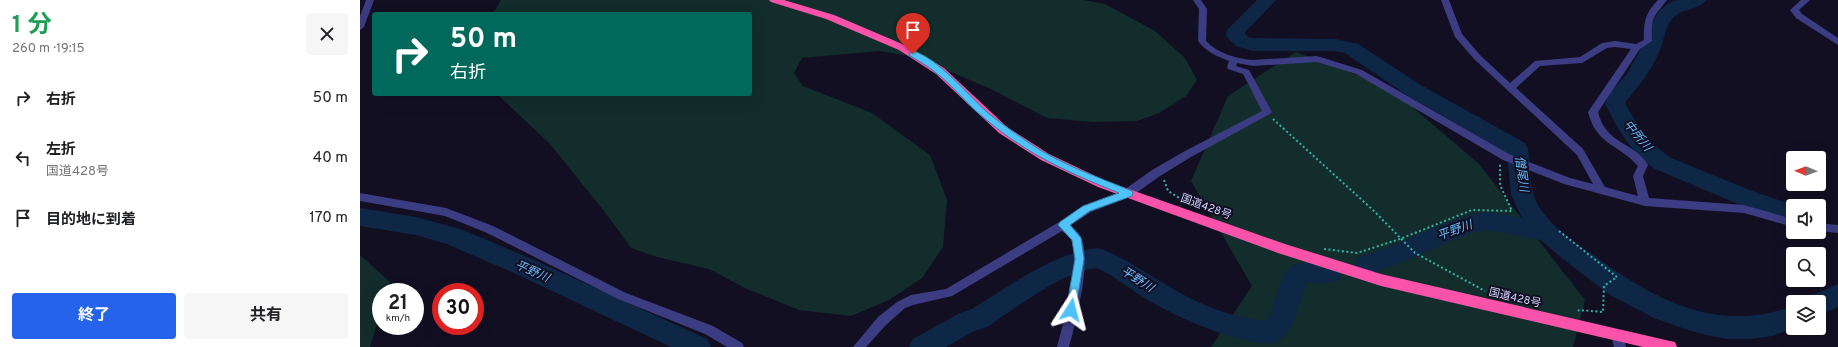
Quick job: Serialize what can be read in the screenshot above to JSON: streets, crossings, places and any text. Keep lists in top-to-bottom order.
{
  "streets": {
    "highway": ["国道428号"]
  },
  "water": ["中所川", "僧尾川", "平野川"],
  "north": "left",
  "page": {
    "heading": ["1 分", "260 m · 19:15"],
    "turn": ["50 m", "右折"],
    "list": [
      {
        "name": "右折",
        "value": "50 m"
      },
      {
        "name": "左折",
        "note": "国道428号",
        "value": "40 m"
      },
      {
        "name": "目的地に到着",
        "value": "170 m"
      }
    ],
    "speed": "21 km/h",
    "limit": "30",
    "buttons": ["終了", "共有"]
  }
}
